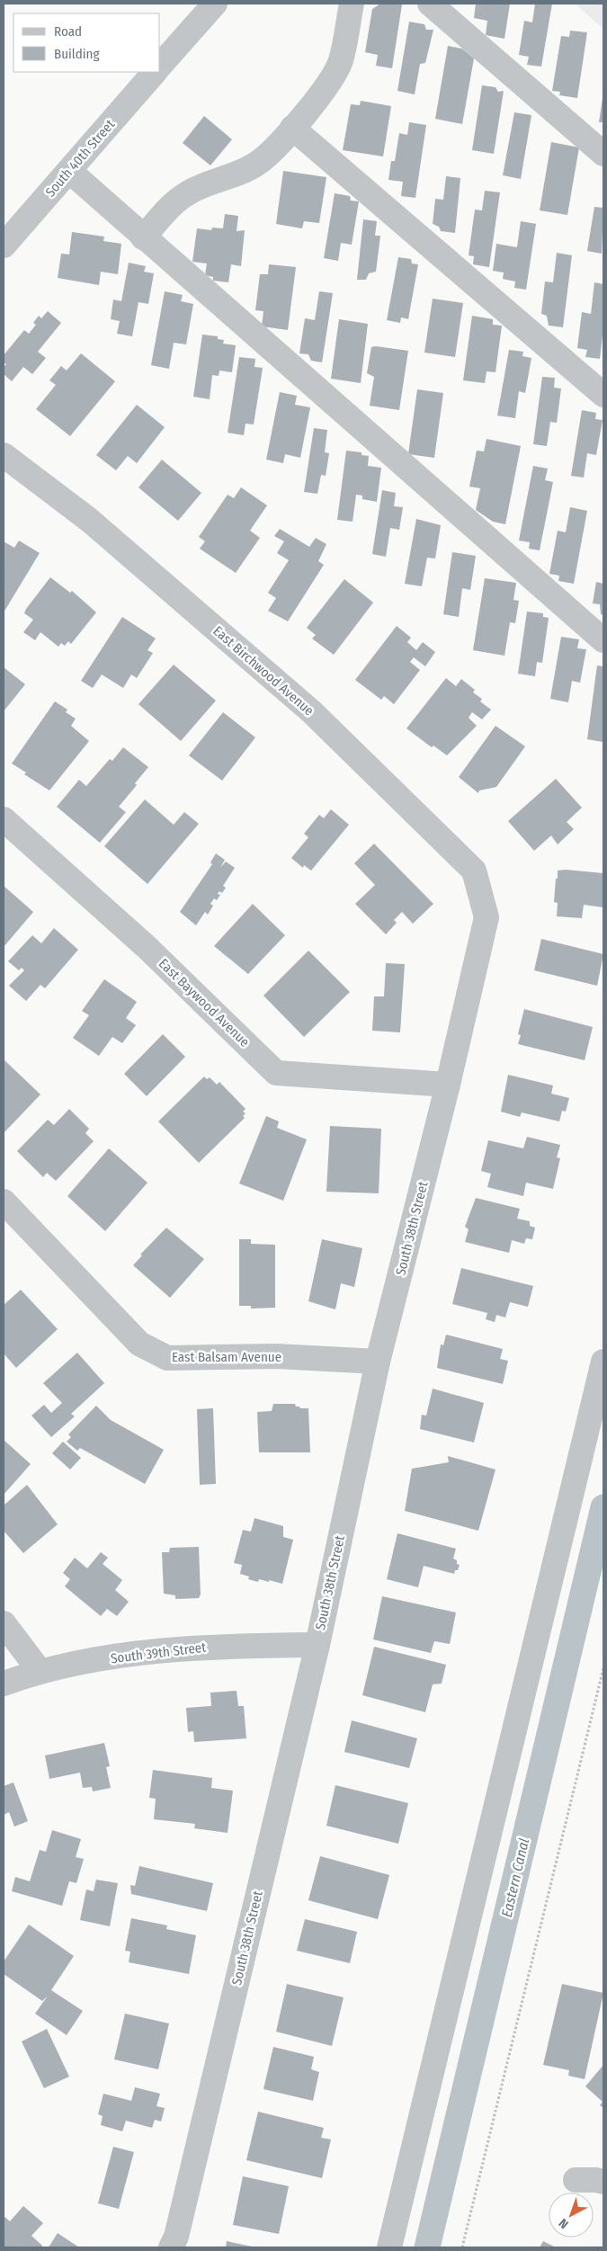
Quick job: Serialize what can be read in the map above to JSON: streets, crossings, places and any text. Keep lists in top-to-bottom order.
{
  "streets": {
    "street": [
      "South 40th Street",
      "East Birchwood Avenue",
      "East Baywood Avenue",
      "South 38th Street",
      "East Balsam Avenue",
      "South 39th Street"
    ]
  },
  "crossings": [
    ["East Birchwood Avenue", "South 38th Street"],
    ["East Baywood Avenue", "South 38th Street"],
    ["South 38th Street", "East Balsam Avenue"],
    ["South 38th Street", "South 39th Street"]
  ],
  "water": ["Eastern Canal"],
  "legend": ["Road", "Building"],
  "north": "bottom left"
}
